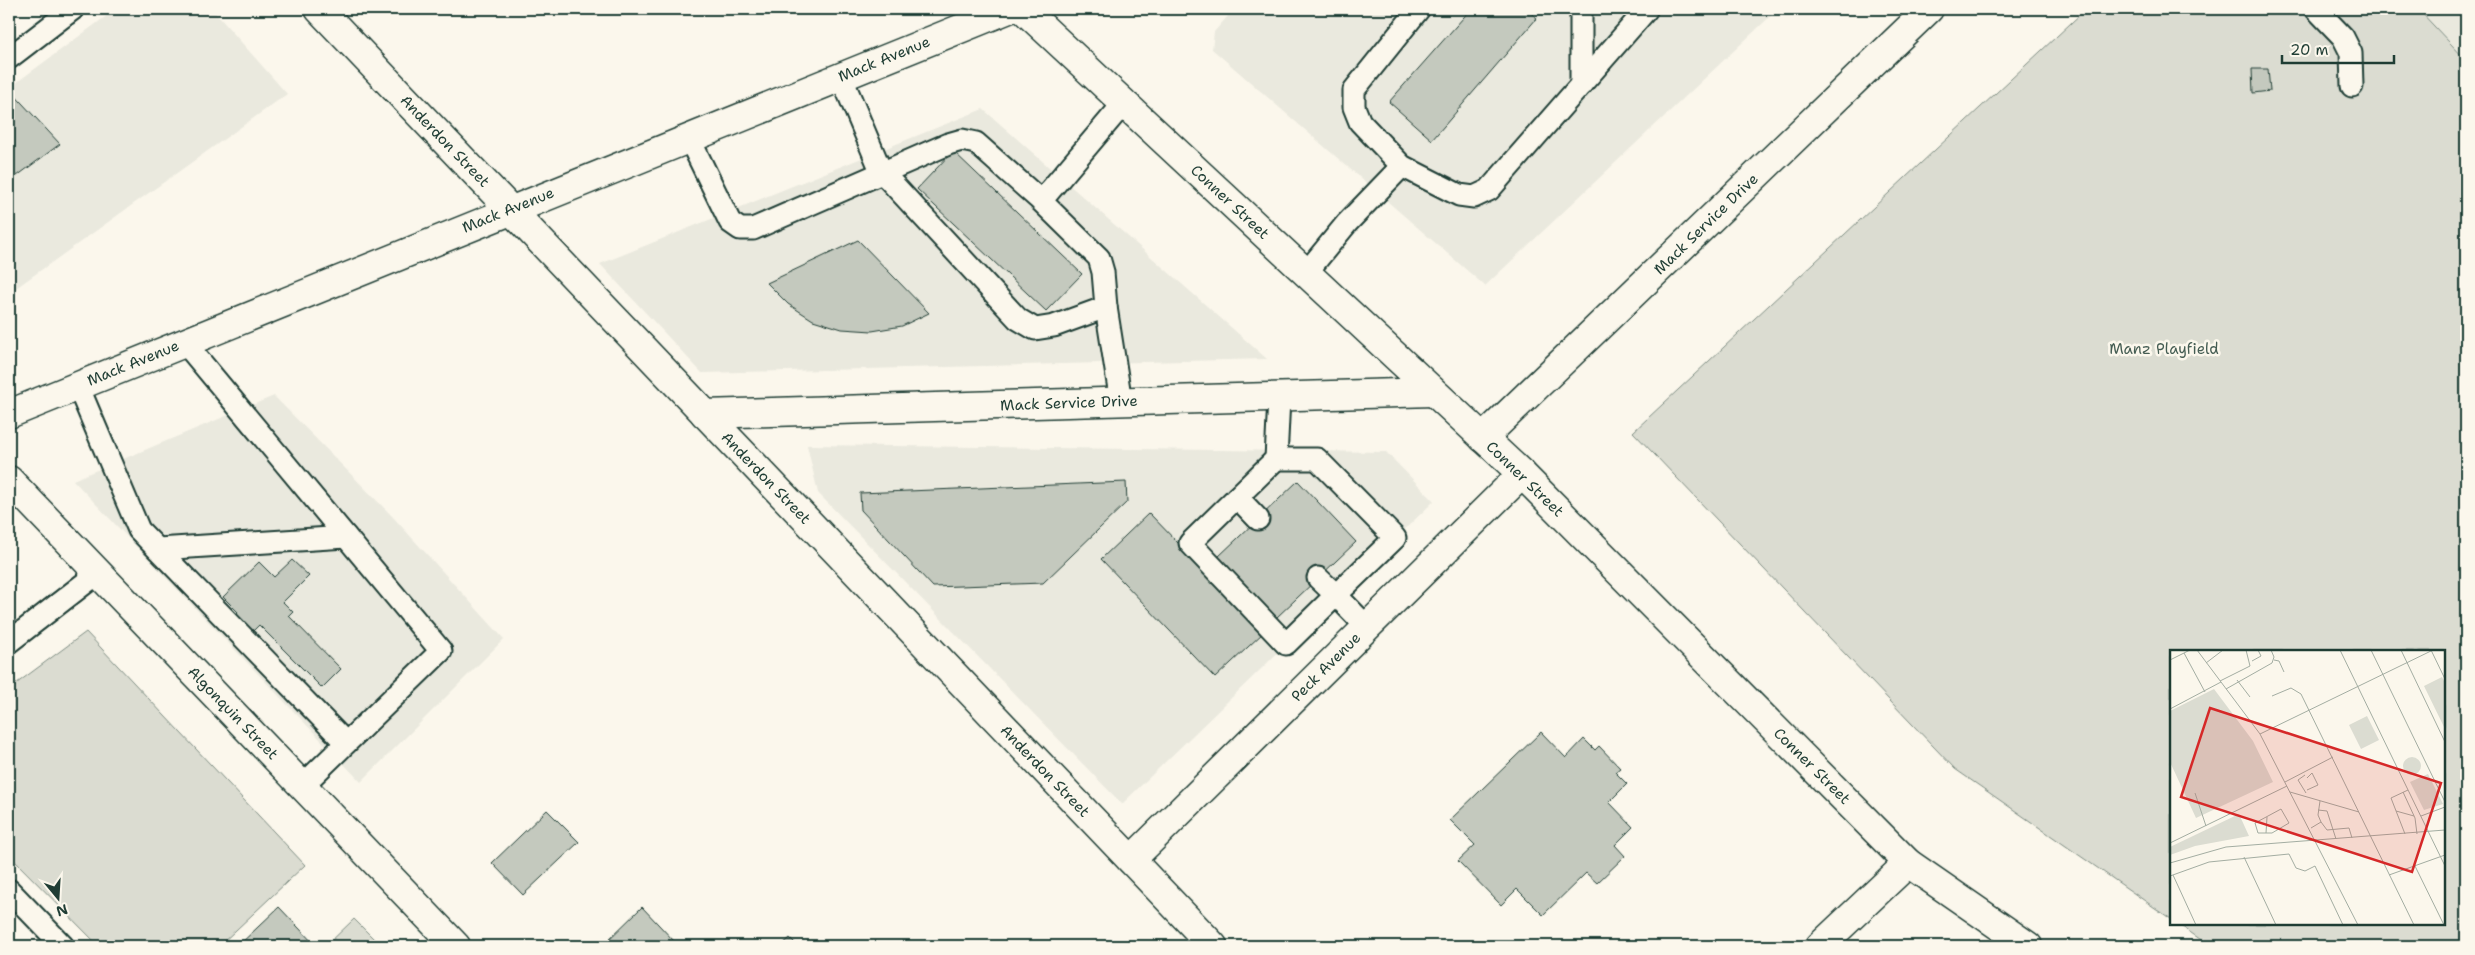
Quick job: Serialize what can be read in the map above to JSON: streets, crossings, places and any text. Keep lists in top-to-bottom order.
{
  "streets": {
    "street": [
      "Mack Avenue",
      "Anderdon Street",
      "Conner Street",
      "Mack Service Drive",
      "Peck Avenue",
      "Algonquin Street"
    ]
  },
  "crossings": [
    ["Mack Avenue", "Anderdon Street"],
    ["Anderdon Street", "Mack Service Drive"],
    ["Anderdon Street", "Peck Avenue"],
    ["Conner Street", "Mack Service Drive"],
    ["Conner Street", "Peck Avenue"]
  ],
  "parks": ["Manz Playfield"],
  "scale_bar": "20 m",
  "north": "bottom"
}
